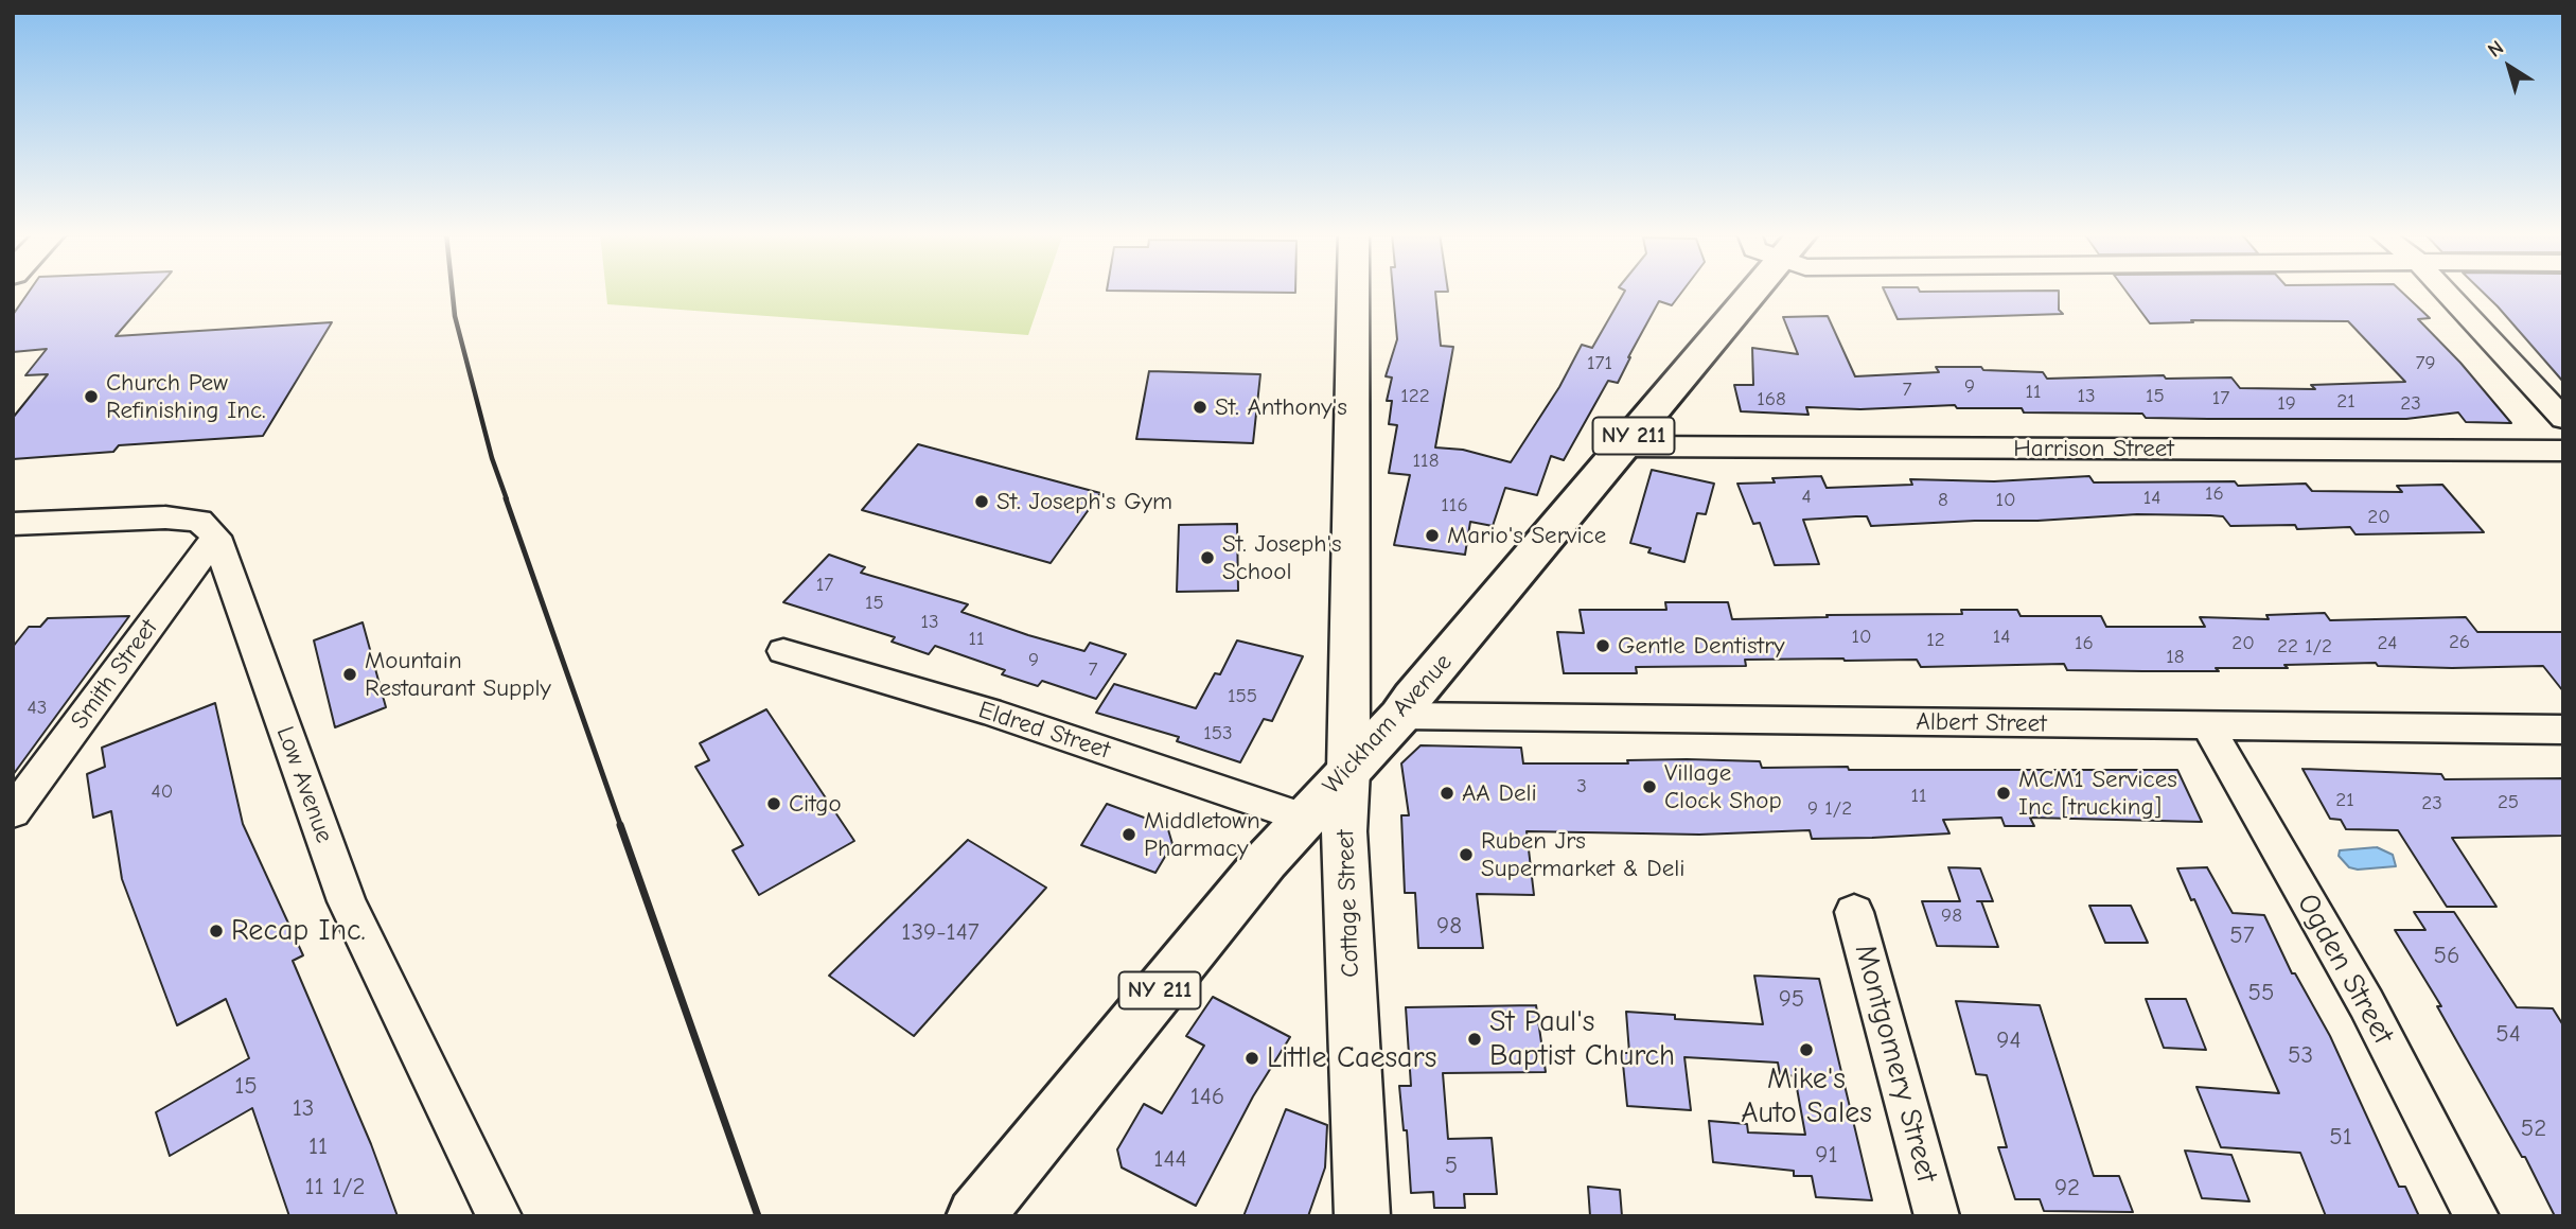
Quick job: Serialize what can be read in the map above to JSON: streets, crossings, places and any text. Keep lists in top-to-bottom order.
{
  "streets": {
    "main road": ["NY 211", "Wickham Avenue"],
    "street": [
      "Harrison Street",
      "Smith Street",
      "Albert Street",
      "Eldred Street",
      "Low Avenue",
      "Cottage Street",
      "Ogden Street",
      "Montgomery Street"
    ]
  },
  "crossings": [
    ["Harrison Street", "Wickham Avenue"],
    ["Smith Street", "Low Avenue"],
    ["Albert Street", "Wickham Avenue"],
    ["Albert Street", "Ogden Street"],
    ["Wickham Avenue", "Eldred Street"],
    ["Wickham Avenue", "Cottage Street"]
  ],
  "places": [
    "Church Pew Refinishing Inc.",
    "St. Anthony's",
    "St. Joseph's Gym",
    "Mario's Service",
    "St. Joseph's School",
    "Gentle Dentistry",
    "Mountain Restaurant Supply",
    "Village Clock Shop",
    "AA Deli",
    "MCM1 Services Inc [trucking]",
    "Citgo",
    "Middletown Pharmacy",
    "Ruben Jrs Supermarket & Deli",
    "Recap Inc.",
    "St Paul's Baptist Church",
    "Mike's Auto Sales",
    "Little Caesars"
  ],
  "house_numbers": [
    "171",
    "79",
    "9",
    "7",
    "11",
    "122",
    "13",
    "15",
    "17",
    "168",
    "21",
    "19",
    "23",
    "118",
    "16",
    "4",
    "14",
    "8",
    "10",
    "116",
    "20",
    "17",
    "15",
    "13",
    "10",
    "14",
    "11",
    "12",
    "26",
    "16",
    "20",
    "24",
    "22 1/2",
    "18",
    "9",
    "7",
    "155",
    "43",
    "153",
    "3",
    "40",
    "11",
    "21",
    "25",
    "23",
    "9 1/2",
    "98",
    "98",
    "139-147",
    "57",
    "56",
    "55",
    "95",
    "54",
    "94",
    "53",
    "15",
    "146",
    "13",
    "52",
    "51",
    "11",
    "91",
    "144",
    "5",
    "11 1/2",
    "92"
  ],
  "north": "top left"
}
